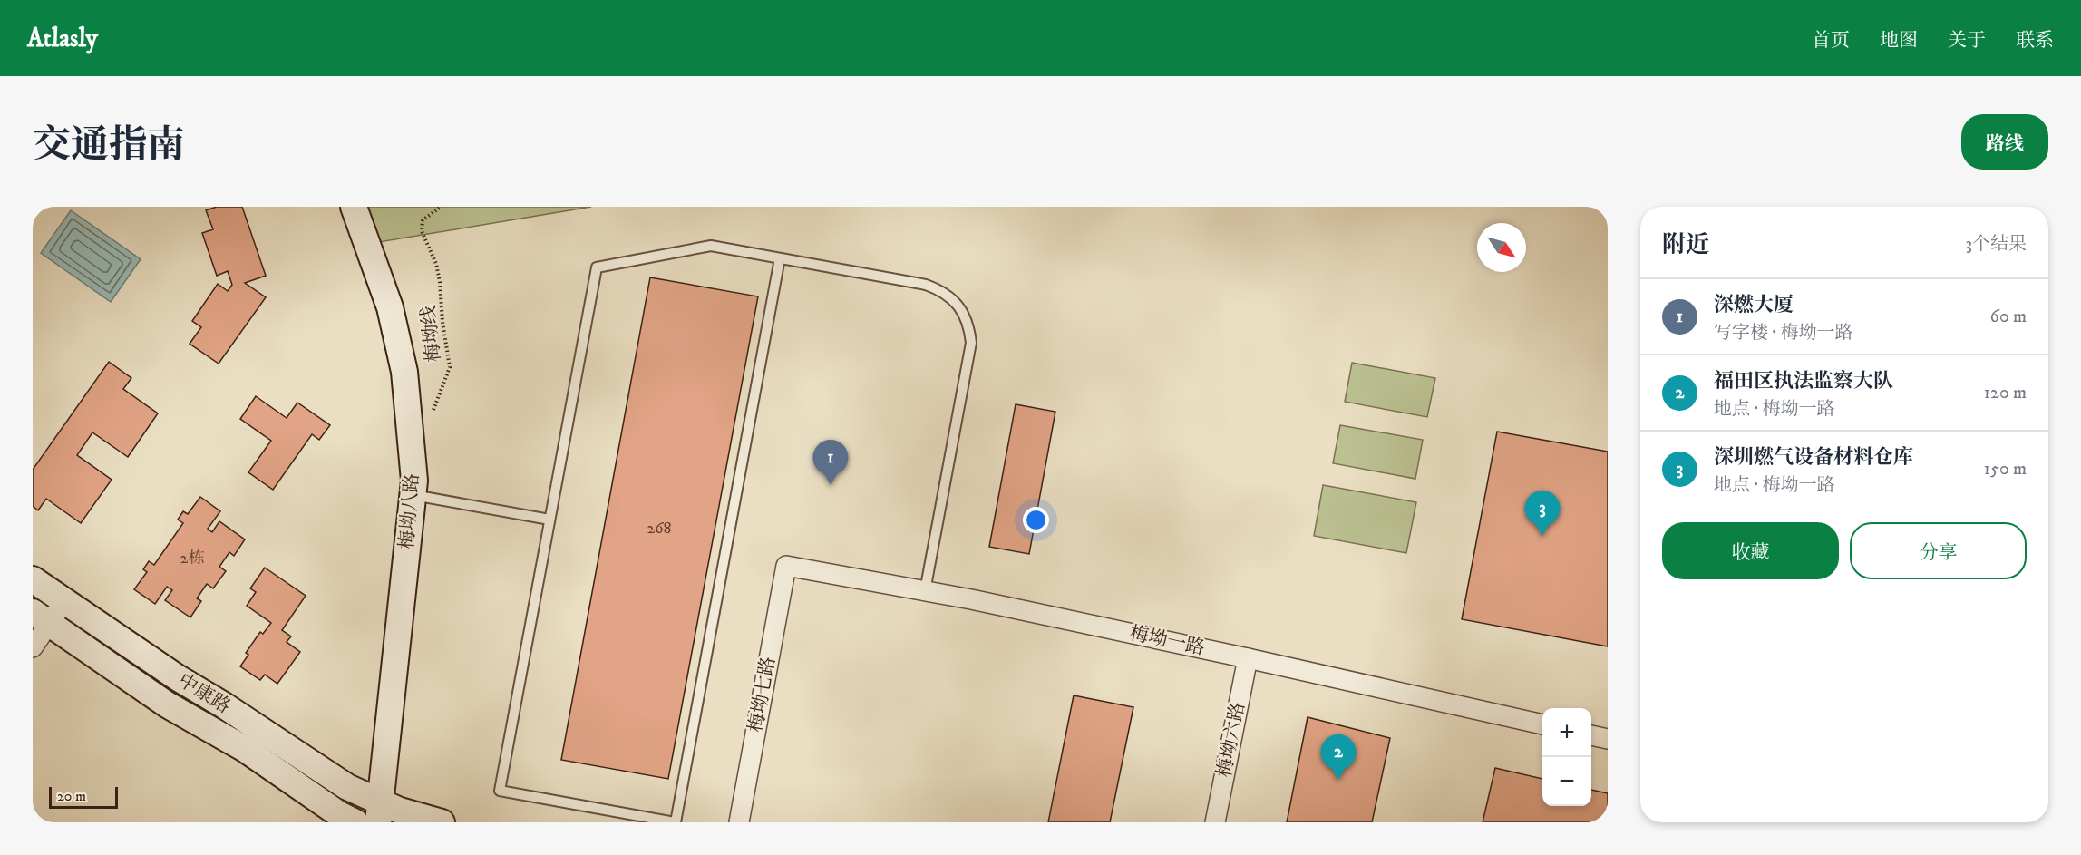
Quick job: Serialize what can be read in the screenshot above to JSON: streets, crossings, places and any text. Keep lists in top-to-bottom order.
{
  "streets": {
    "main road": ["梅坳八路", "中康路"],
    "street": ["梅坳一路", "梅坳七路", "梅坳六路"],
    "path": ["梅坳线"]
  },
  "crossings": [
    ["梅坳八路", "中康路"],
    ["梅坳一路", "梅坳七路"],
    ["梅坳一路", "梅坳六路"]
  ],
  "house_numbers": ["268", "2栋"],
  "scale_bar": "20 m",
  "north": "bottom right",
  "page": {
    "header": "Atlasly",
    "nav": [
      "首页",
      "地图",
      "关于",
      "联系"
    ],
    "title": "交通指南",
    "buttons": [
      "路线",
      ["收藏", "分享"]
    ],
    "heading": ["附近", "3个结果"],
    "list": [
      {
        "mark": "1",
        "name": "深燃大厦",
        "note": "写字楼 · 梅坳一路",
        "value": "60 m"
      },
      {
        "mark": "2",
        "name": "福田区执法监察大队",
        "note": "地点 · 梅坳一路",
        "value": "120 m"
      },
      {
        "mark": "3",
        "name": "深圳燃气设备材料仓库",
        "note": "地点 · 梅坳一路",
        "value": "150 m"
      }
    ],
    "pins": ["1", "3", "2"],
    "map_buttons": ["+", "−"],
    "scale": "20 m"
  }
}
